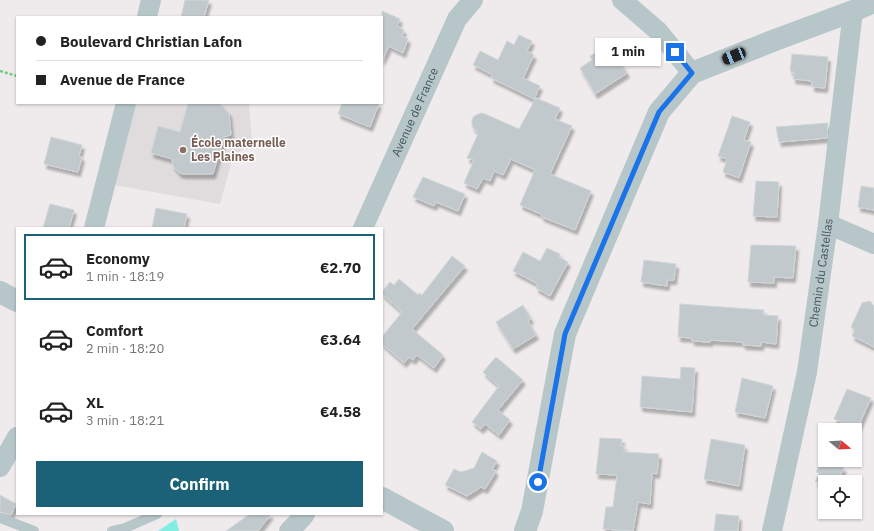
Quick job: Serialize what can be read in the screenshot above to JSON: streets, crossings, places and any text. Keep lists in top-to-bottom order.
{
  "streets": {
    "street": ["Avenue de France", "Chemin du Castellas"]
  },
  "places": ["École maternelle Les Plaines"],
  "north": "right",
  "page": {
    "banner": ["Boulevard Christian Lafon", "Avenue de France"],
    "bubble": "1 min",
    "list": [
      {
        "name": "Economy",
        "note": "1 min · 18:19",
        "value": "€2.70"
      },
      {
        "name": "Comfort",
        "note": "2 min · 18:20",
        "value": "€3.64"
      },
      {
        "name": "XL",
        "note": "3 min · 18:21",
        "value": "€4.58"
      }
    ],
    "buttons": "Confirm"
  }
}
